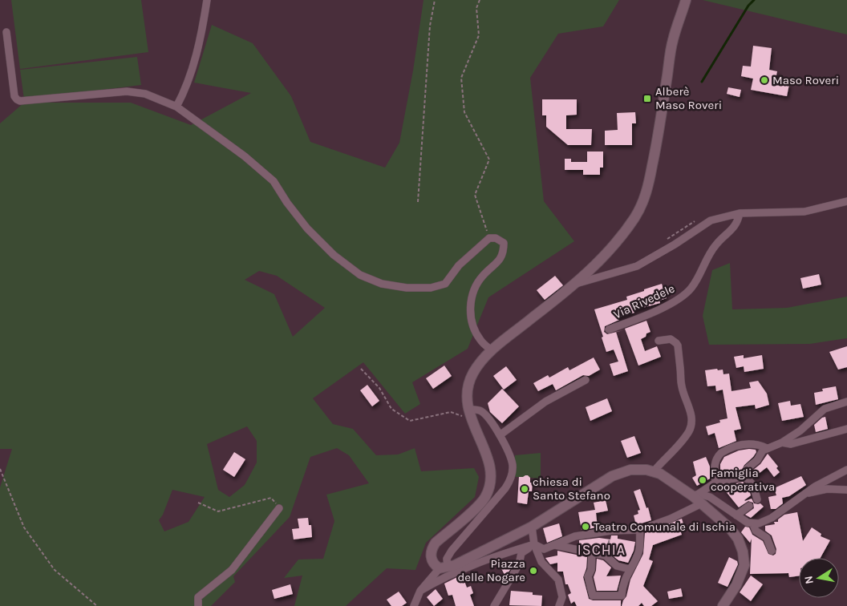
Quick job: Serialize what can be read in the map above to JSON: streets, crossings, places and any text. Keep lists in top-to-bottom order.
{
  "streets": {
    "street": ["Via Rivedele"]
  },
  "districts": ["ISCHIA"],
  "places": {
    "other": [
      "Maso Roveri",
      "Famiglia cooperativa",
      "chiesa di Santo Stefano",
      "Teatro Comunale di Ischia",
      "Piazza delle Nogare"
    ],
    "transit": ["Alberè Maso Roveri"]
  },
  "north": "left"
}
